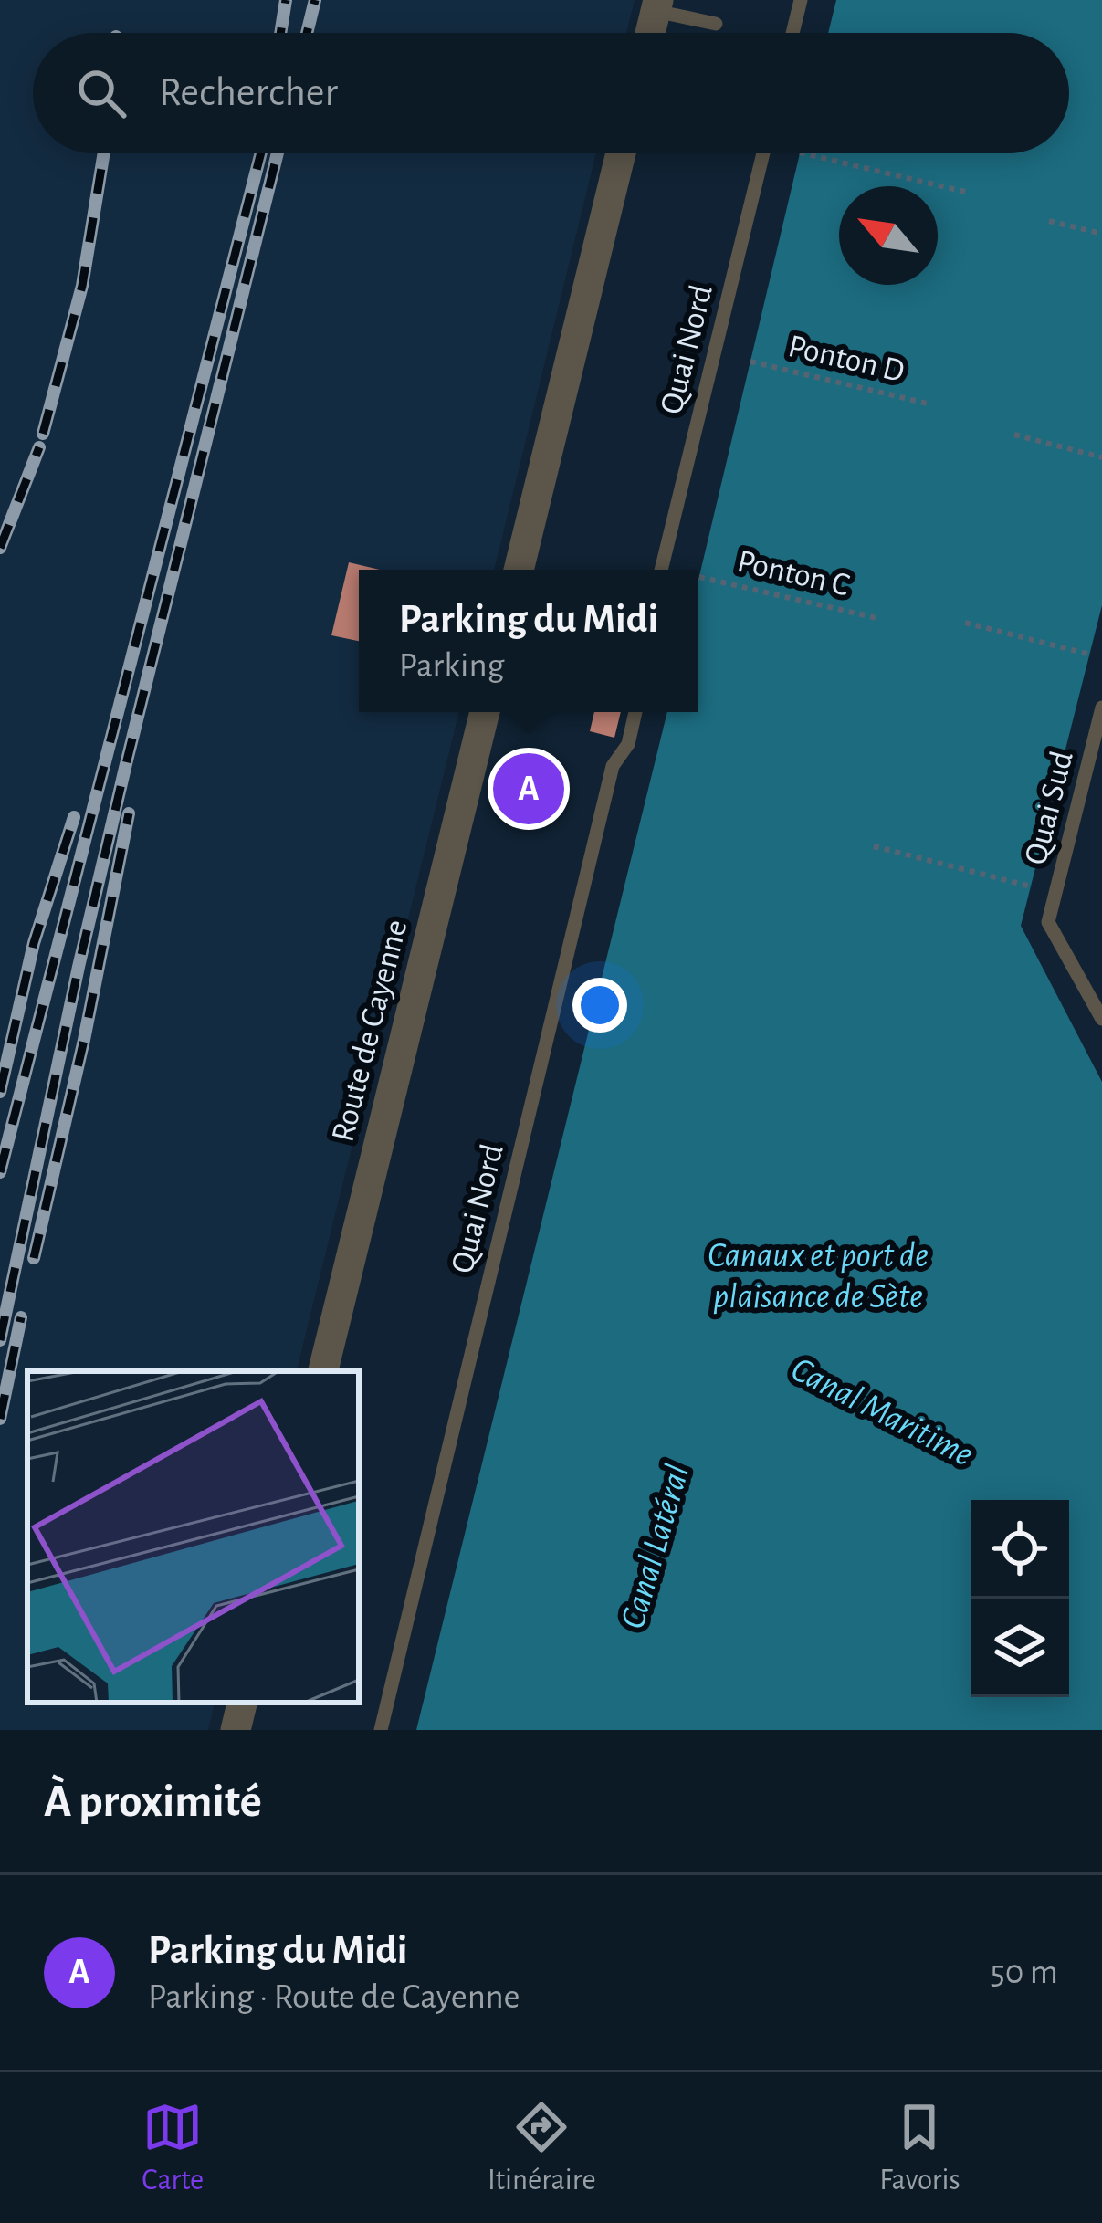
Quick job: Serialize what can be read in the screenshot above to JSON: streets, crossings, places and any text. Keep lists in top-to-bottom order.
{
  "streets": {
    "street": ["Route de Cayenne"],
    "lane": ["Quai Nord", "Quai Sud"],
    "path": ["Ponton D", "Ponton C"]
  },
  "water": ["Canaux et port de plaisance de Sète", "Canal Maritime", "Canal Latéral"],
  "north": "top left",
  "page": {
    "search": "Rechercher",
    "popup": ["Parking du Midi", "Parking"],
    "pins": "A",
    "heading": "À proximité",
    "list": [
      {
        "mark": "A",
        "name": "Parking du Midi",
        "note": "Parking · Route de Cayenne",
        "value": "50 m"
      }
    ],
    "nav": ["Carte", "Itinéraire", "Favoris"]
  }
}
